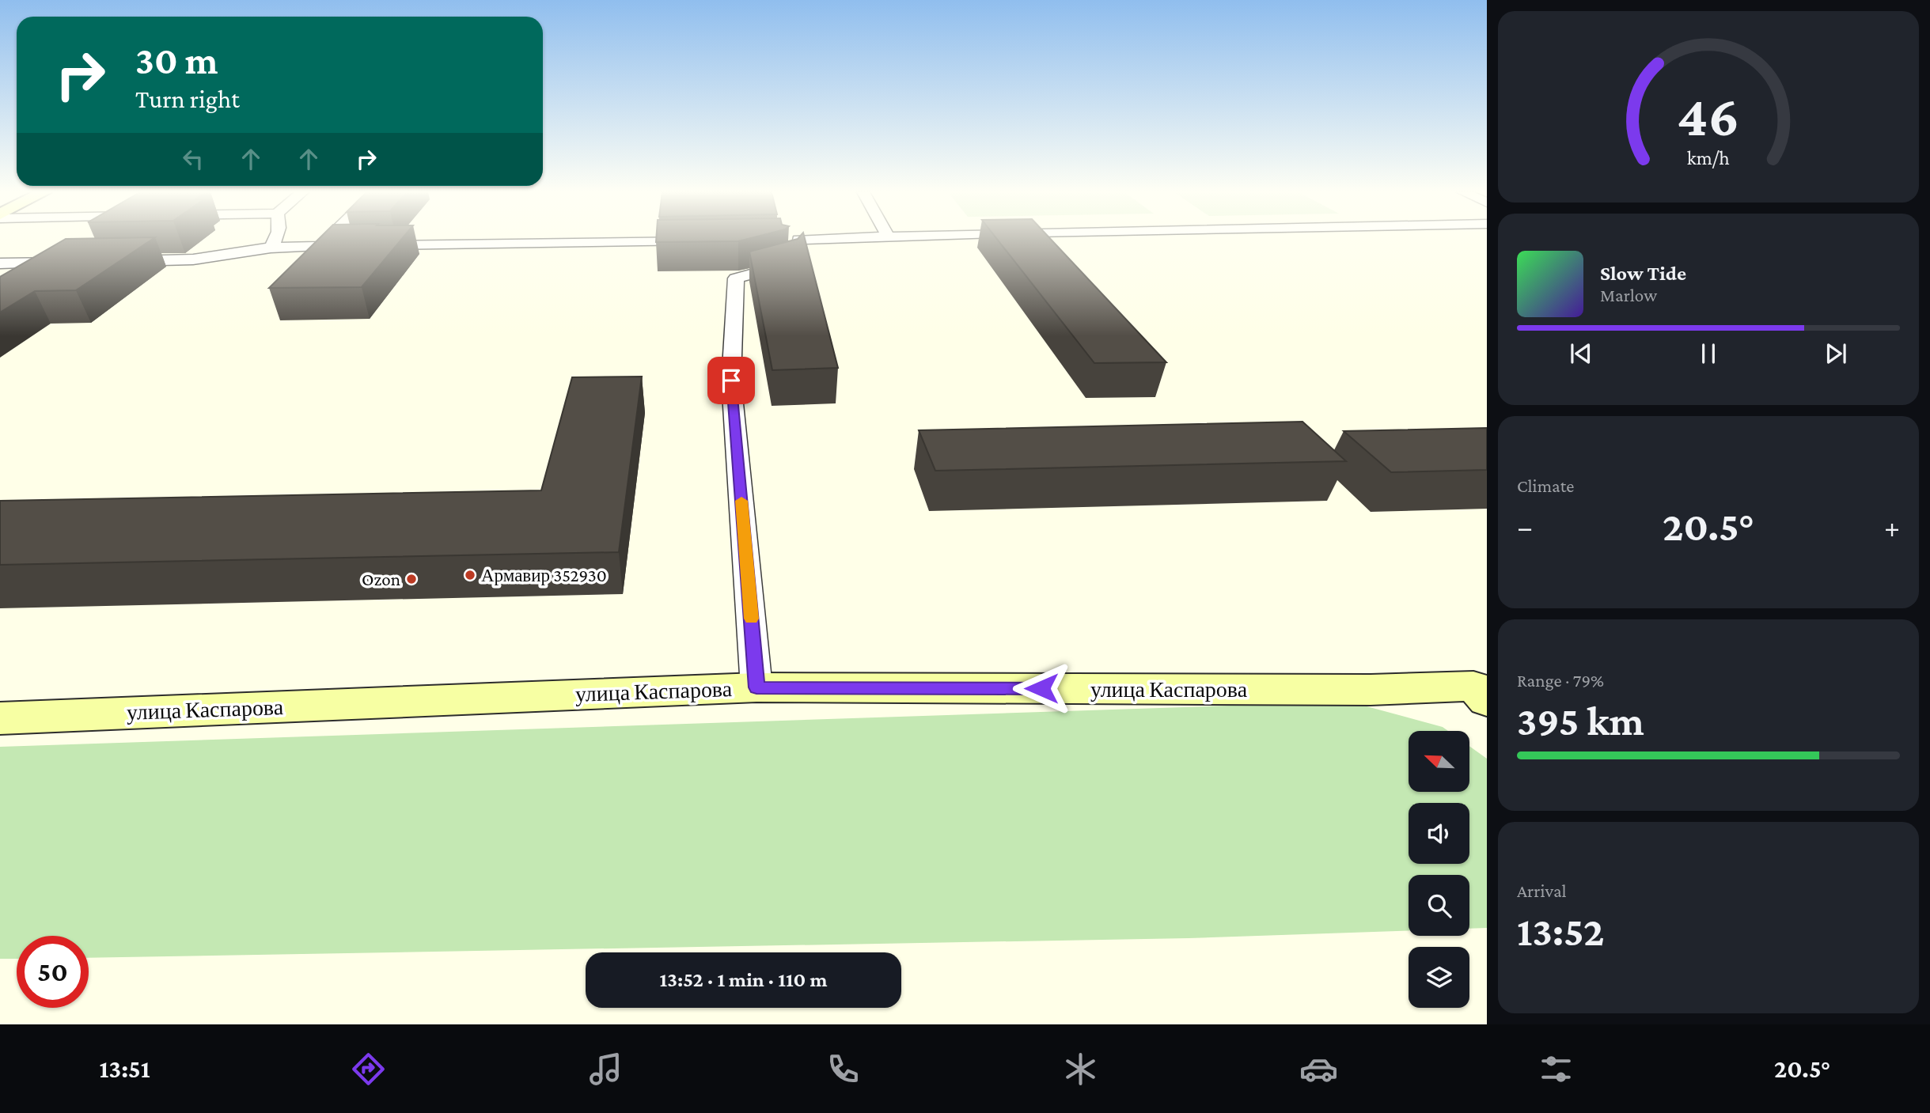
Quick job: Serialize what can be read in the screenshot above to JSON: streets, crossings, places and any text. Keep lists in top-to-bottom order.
{
  "streets": {
    "main road": ["улица Каспарова"]
  },
  "places": ["Армавир 352930", "Ozon"],
  "north": "top left",
  "page": {
    "turn": ["30 m", "Turn right"],
    "song": ["Slow Tide", "Marlow"],
    "tile": [
      "Climate",
      ["Range · 79%", "395 km"],
      ["Arrival", "13:52"]
    ],
    "heat": ["−", "20.5°", "+"],
    "limit": "50",
    "trip": "13:52 · 1 min · 110 m",
    "tabs": ["13:51", "20.5°"],
    "gauge": ["46", "km/h"]
  }
}
